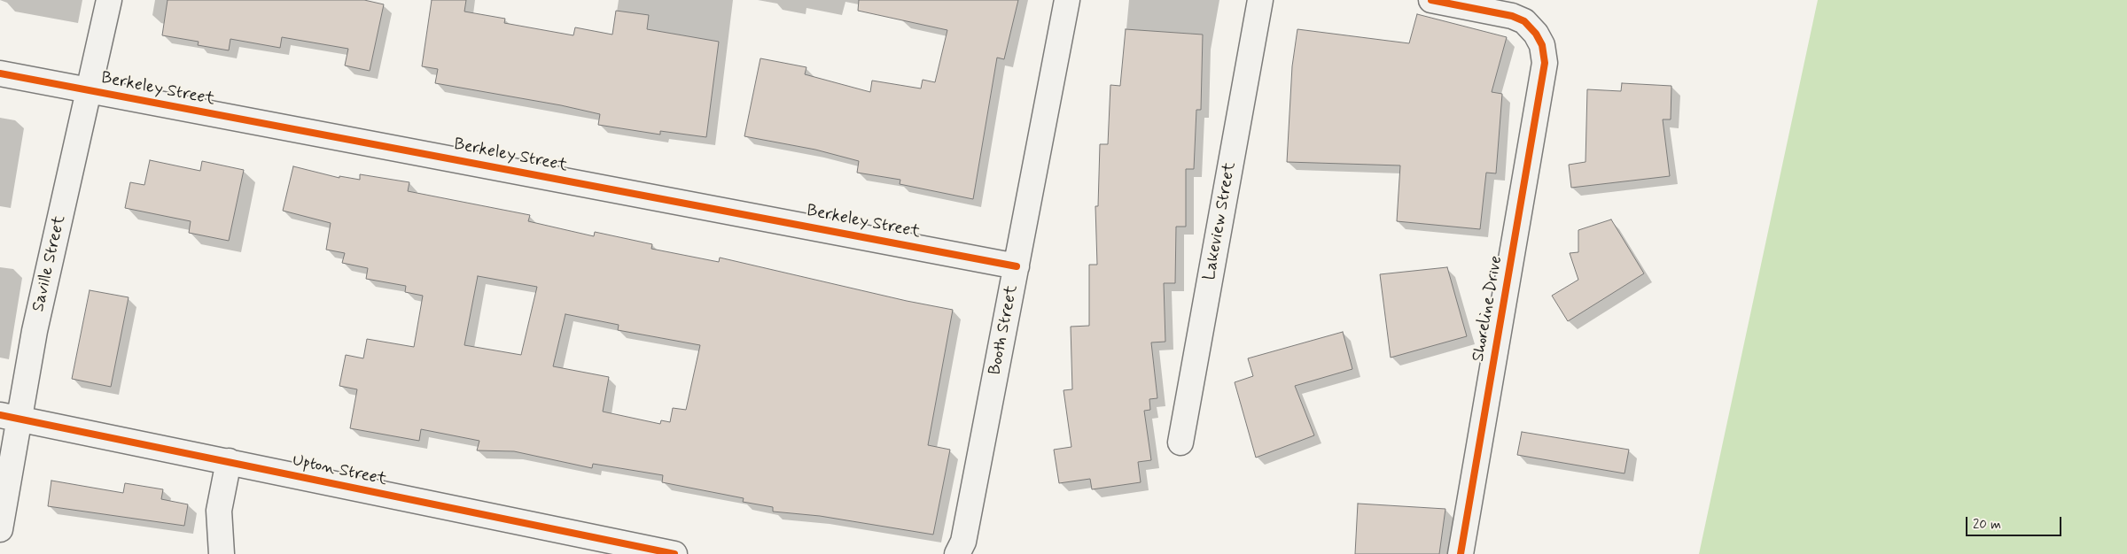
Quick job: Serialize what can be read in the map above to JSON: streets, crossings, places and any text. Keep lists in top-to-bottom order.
{
  "streets": {
    "street": [
      "Berkeley Street",
      "Lakeview Street",
      "Saville Street",
      "Shoreline Drive",
      "Booth Street",
      "Upton Street"
    ]
  },
  "crossings": [
    ["Berkeley Street", "Saville Street"],
    ["Berkeley Street", "Booth Street"],
    ["Saville Street", "Upton Street"]
  ],
  "scale_bar": "20 m"
}
